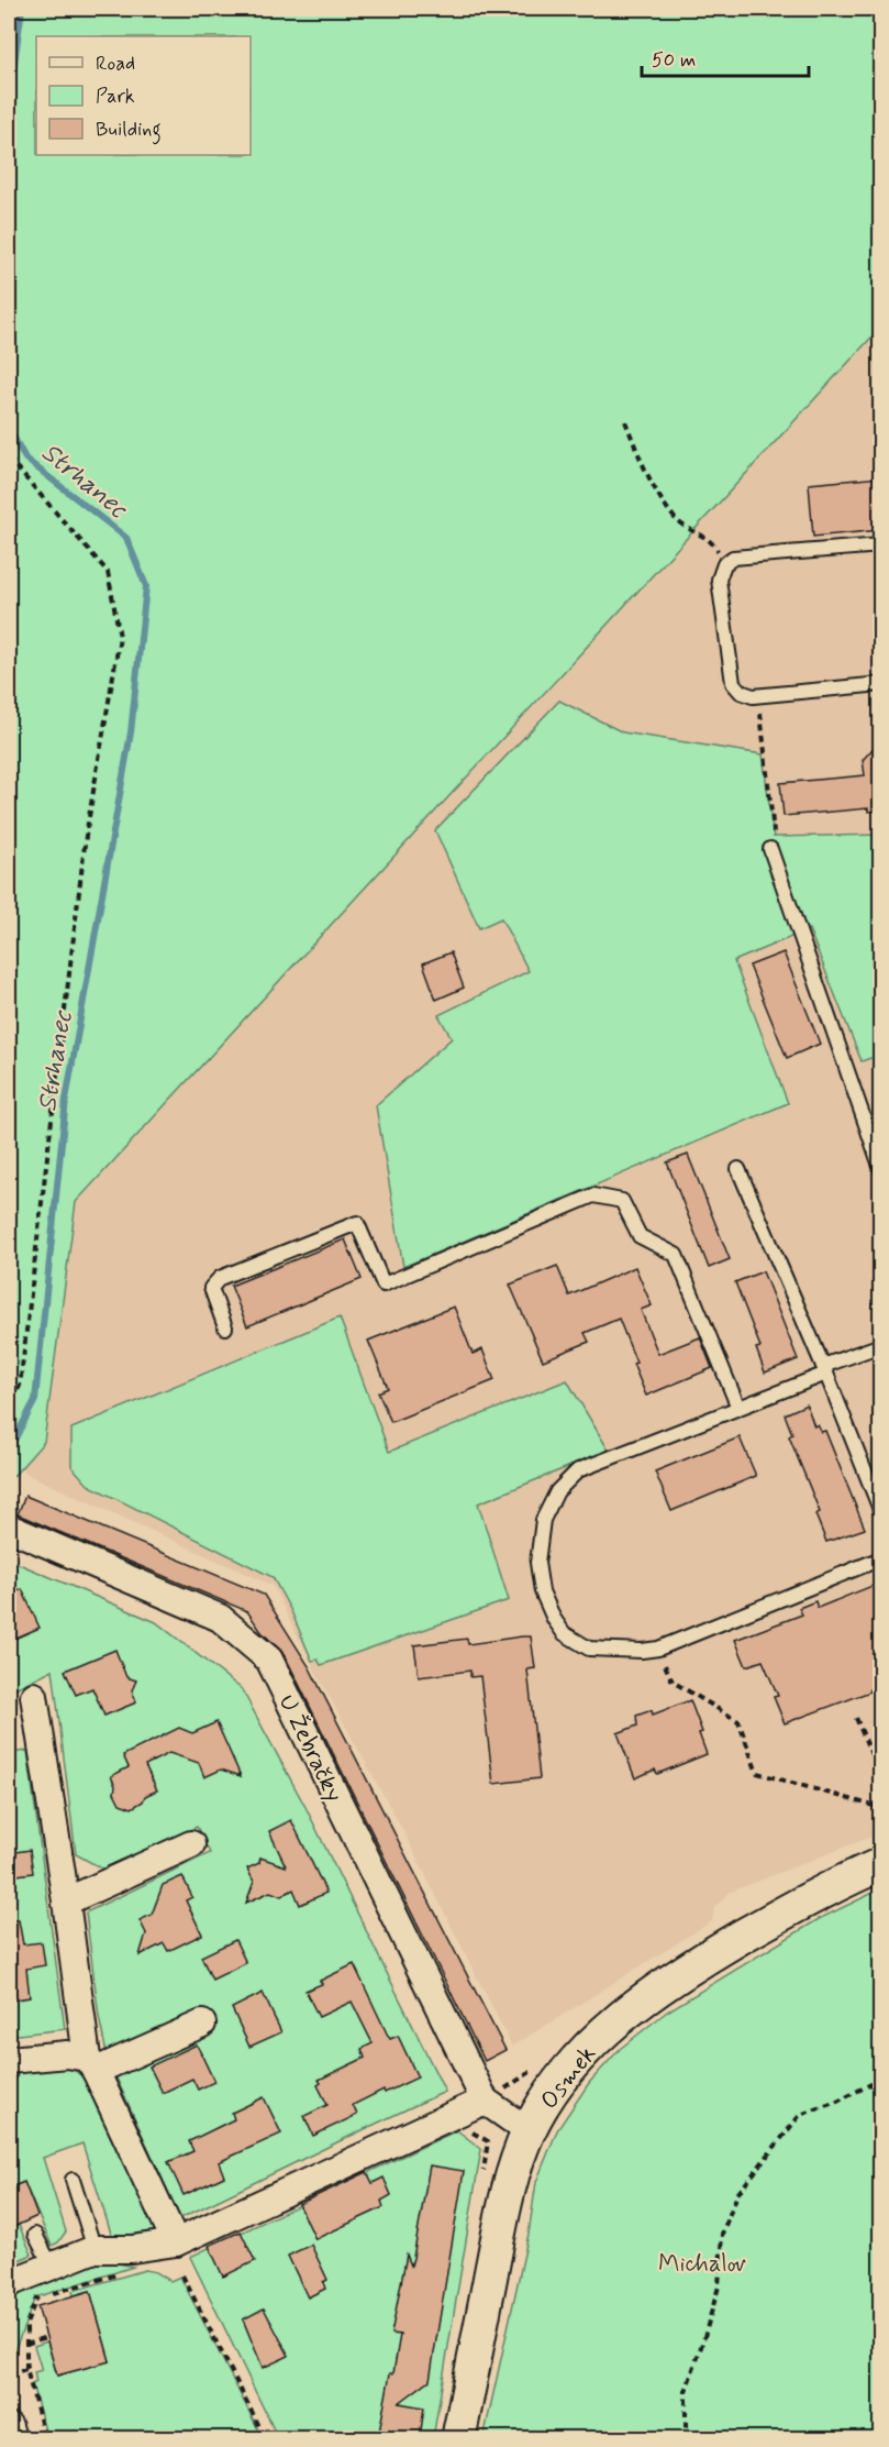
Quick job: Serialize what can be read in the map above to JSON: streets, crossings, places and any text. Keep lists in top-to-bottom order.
{
  "streets": {
    "street": ["U Žebračky", "Osmek"]
  },
  "crossings": [
    ["U Žebračky", "Osmek"]
  ],
  "water": ["Strhanec"],
  "parks": ["Michalov"],
  "legend": ["Road", "Park", "Building"],
  "scale_bar": "50 m"
}
